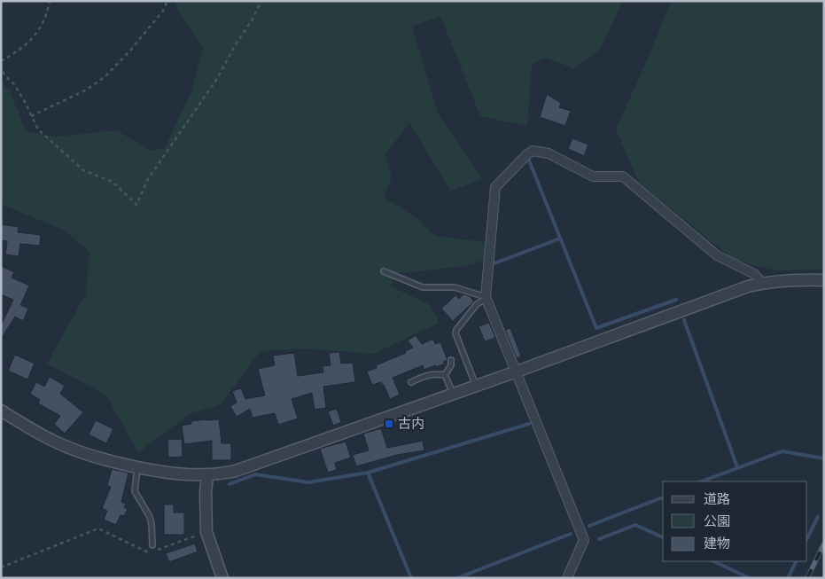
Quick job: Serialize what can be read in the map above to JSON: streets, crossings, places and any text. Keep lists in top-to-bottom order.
{
  "places": {
    "transit": ["古内"]
  },
  "legend": ["道路", "公園", "建物"]
}
